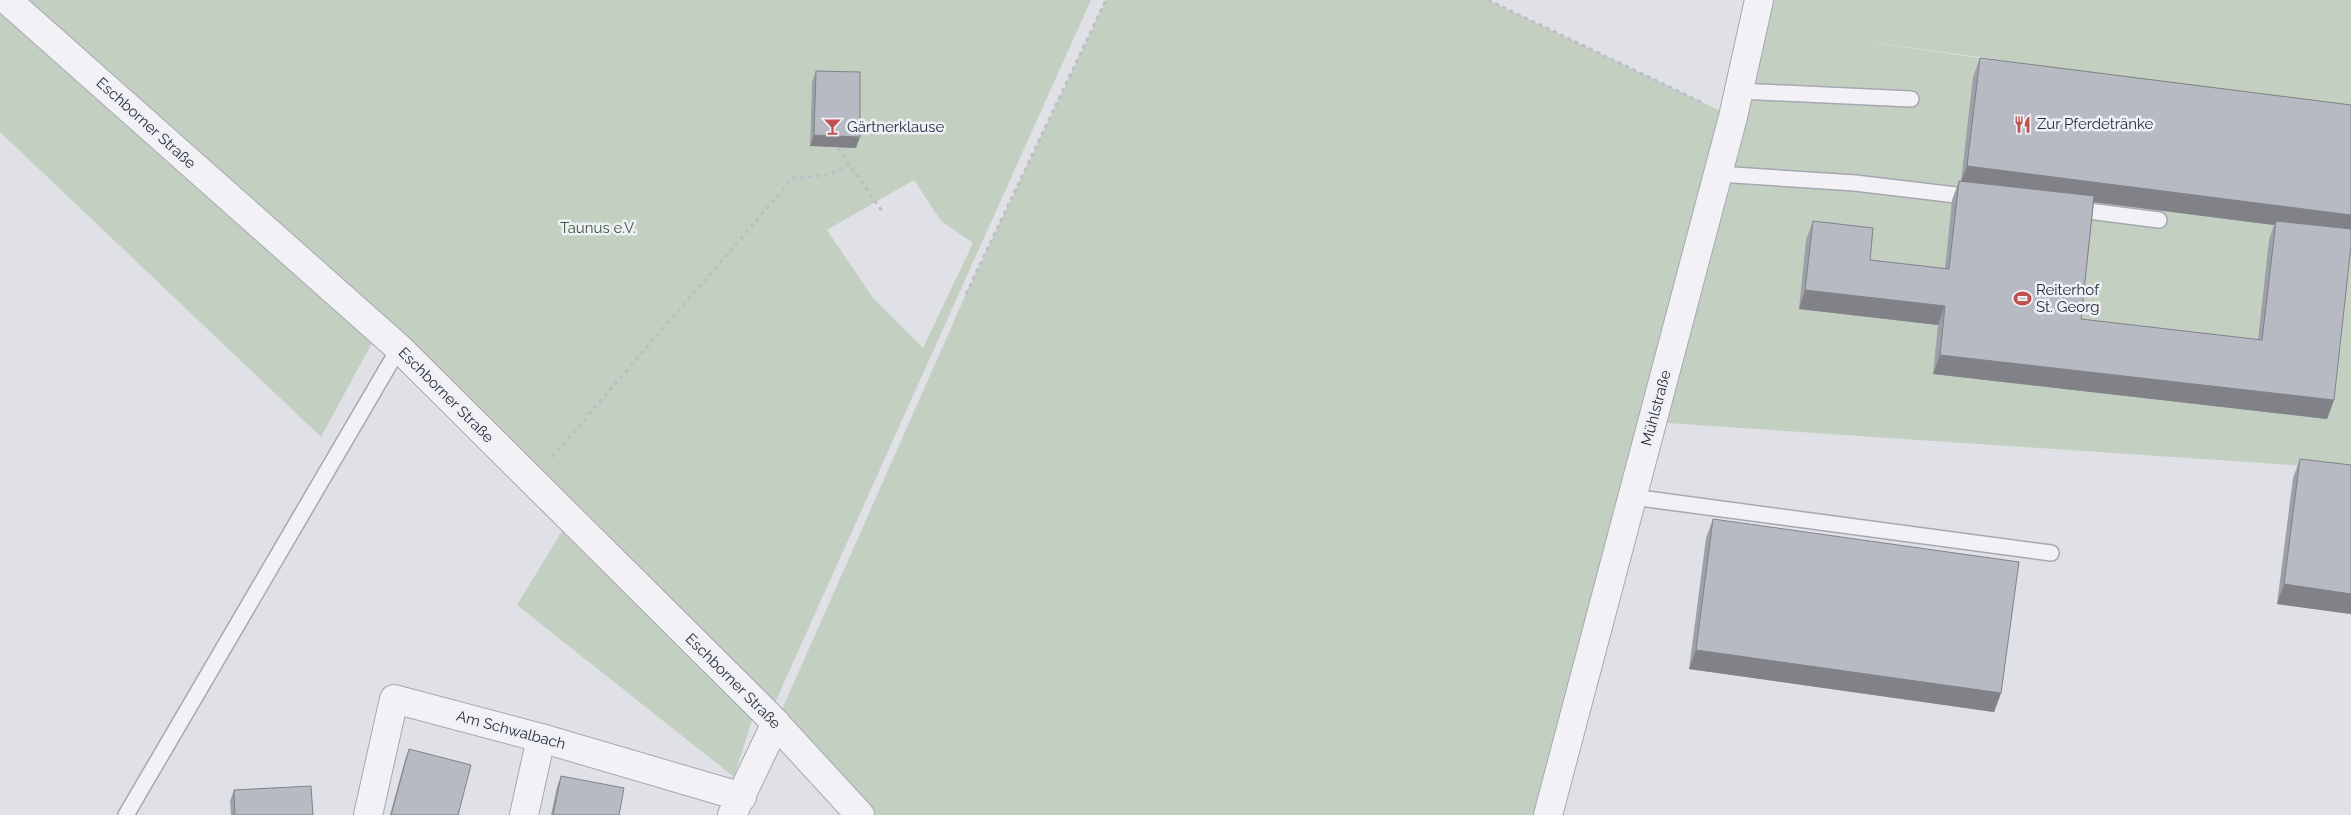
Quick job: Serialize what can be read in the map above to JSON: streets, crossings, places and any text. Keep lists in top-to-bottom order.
{
  "streets": {
    "street": ["Eschborner Straße", "Mühlstraße", "Am Schwalbach"]
  },
  "parks": ["Taunus e.V."],
  "places": {
    "restaurant": ["Zur Pferdetränke"],
    "bar": ["Gärtnerklause"],
    "sports": ["Reiterhof St. Georg"]
  }
}
